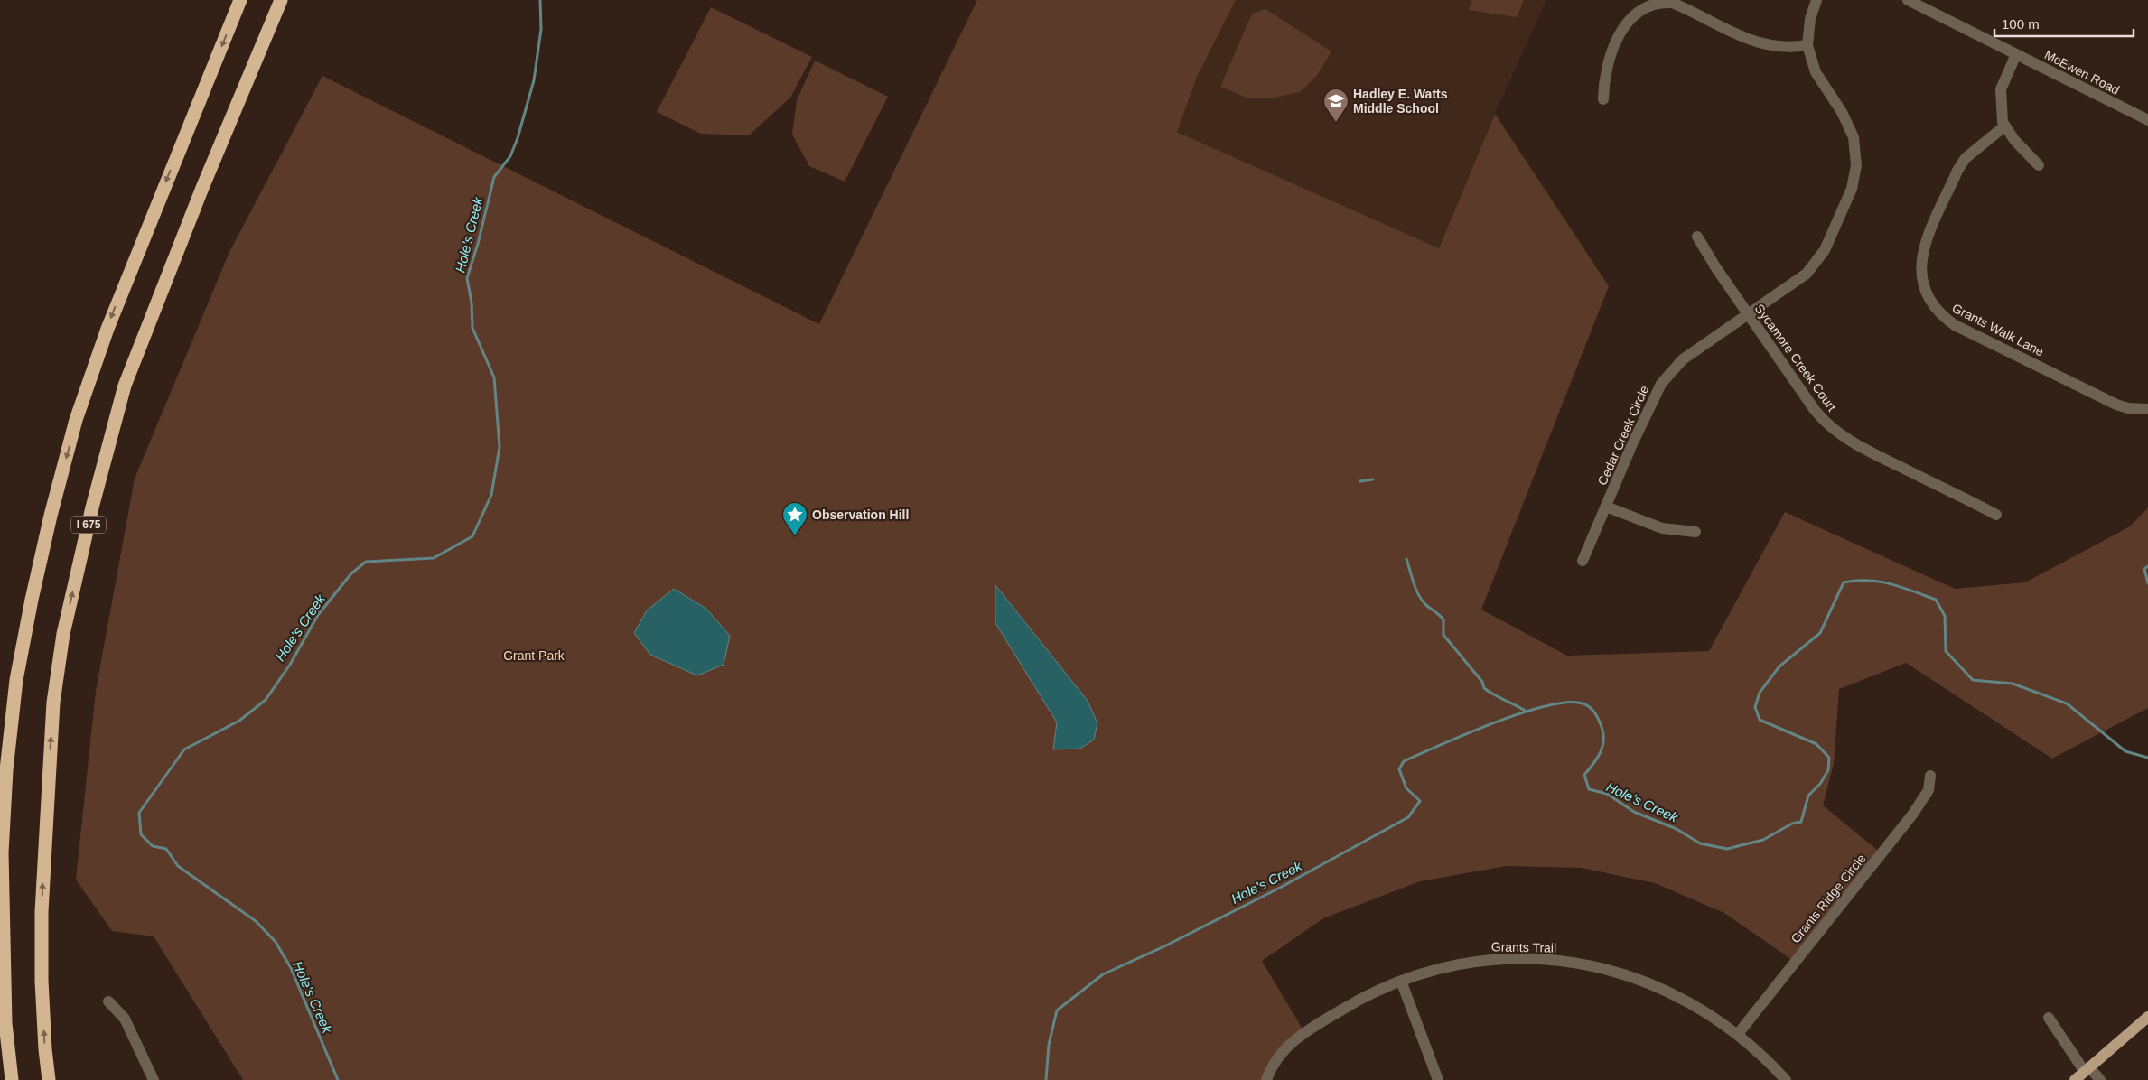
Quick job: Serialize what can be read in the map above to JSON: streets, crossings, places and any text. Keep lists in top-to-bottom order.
{
  "streets": {
    "highway": ["I 675"],
    "street": [
      "McEwen Road",
      "Grants Walk Lane",
      "Sycamore Creek Court",
      "Cedar Creek Circle",
      "Grants Ridge Circle",
      "Grants Trail"
    ]
  },
  "crossings": [
    ["Sycamore Creek Court", "Cedar Creek Circle"],
    ["Grants Ridge Circle", "Grants Trail"]
  ],
  "water": ["Hole's Creek"],
  "parks": ["Grant Park"],
  "places": {
    "school or university": ["Hadley E. Watts Middle School"],
    "place": ["Observation Hill"]
  },
  "scale_bar": "100 m"
}
